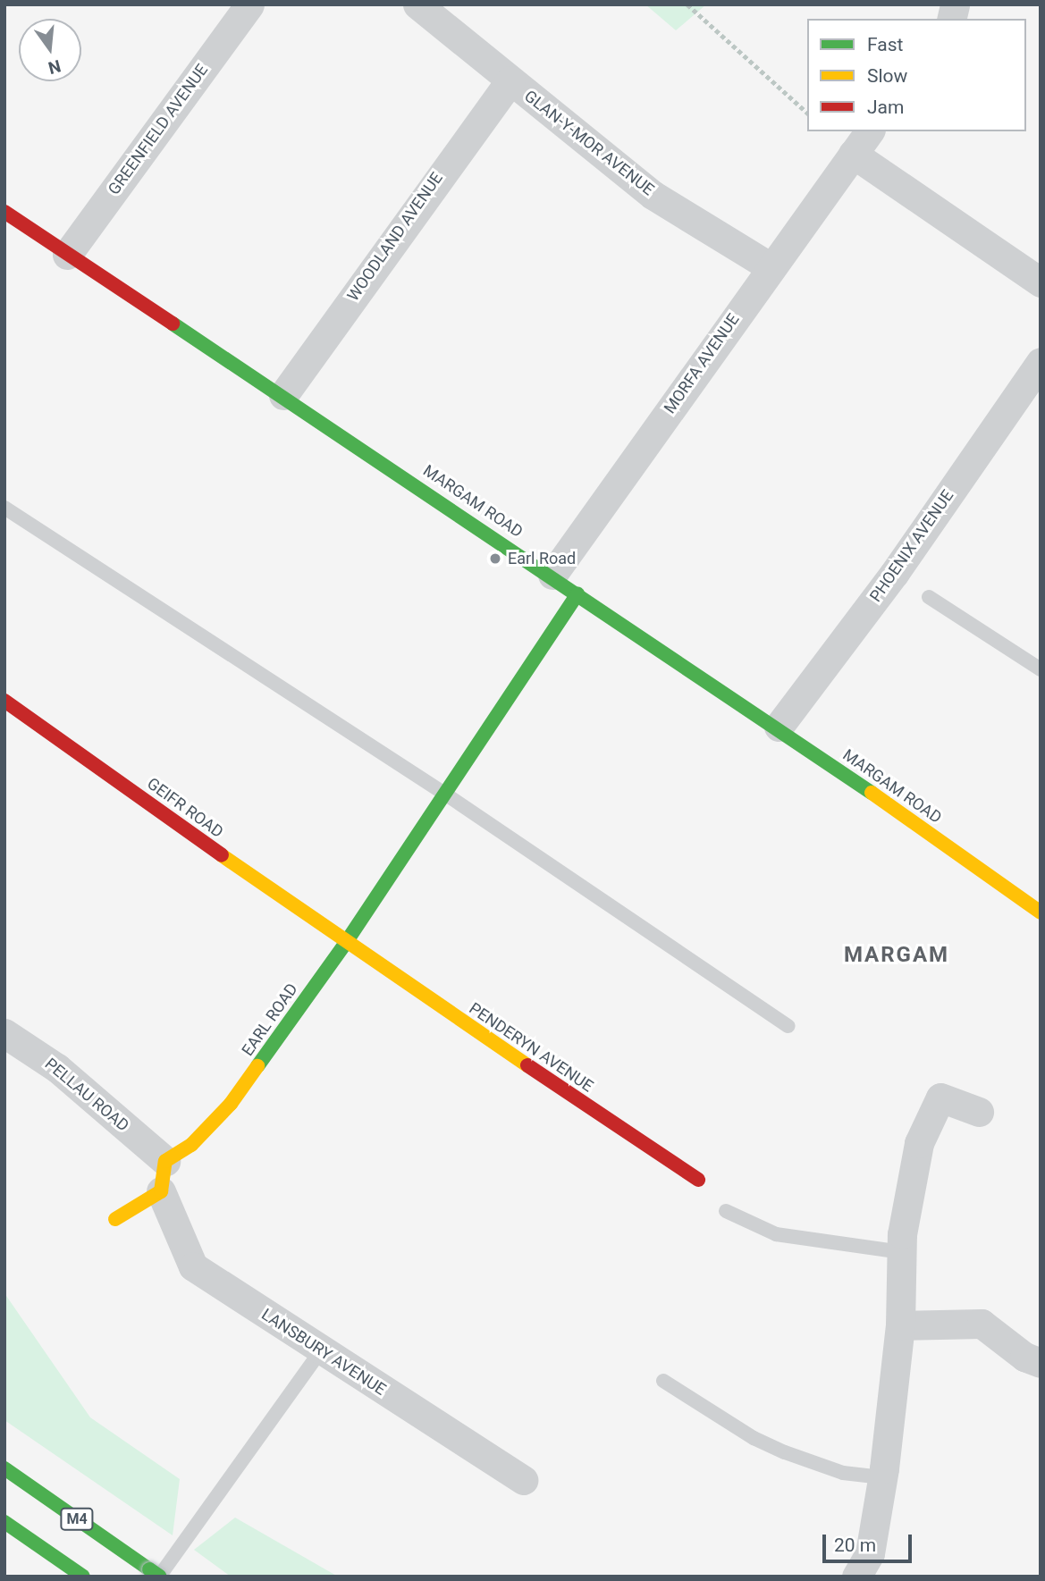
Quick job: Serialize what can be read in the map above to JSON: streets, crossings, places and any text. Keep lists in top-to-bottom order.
{
  "streets": {
    "main road": [
      "MARGAM ROAD",
      "GEIFR ROAD",
      "EARL ROAD",
      "PENDERYN AVENUE",
      "M4"
    ],
    "street": [
      "GREENFIELD AVENUE",
      "GLAN-Y-MOR AVENUE",
      "WOODLAND AVENUE",
      "MORFA AVENUE",
      "PHOENIX AVENUE",
      "PELLAU ROAD",
      "LANSBURY AVENUE"
    ]
  },
  "crossings": [
    ["GREENFIELD AVENUE", "MARGAM ROAD"],
    ["GLAN-Y-MOR AVENUE", "WOODLAND AVENUE"],
    ["GLAN-Y-MOR AVENUE", "MORFA AVENUE"],
    ["WOODLAND AVENUE", "MARGAM ROAD"],
    ["MORFA AVENUE", "MARGAM ROAD"],
    ["MARGAM ROAD", "PHOENIX AVENUE"],
    ["MARGAM ROAD", "EARL ROAD"],
    ["GEIFR ROAD", "EARL ROAD"],
    ["GEIFR ROAD", "PENDERYN AVENUE"],
    ["EARL ROAD", "PENDERYN AVENUE"],
    ["EARL ROAD", "PELLAU ROAD"]
  ],
  "districts": ["MARGAM"],
  "places": ["Earl Road"],
  "legend": ["Fast", "Slow", "Jam"],
  "scale_bar": "20 m",
  "north": "bottom"
}
